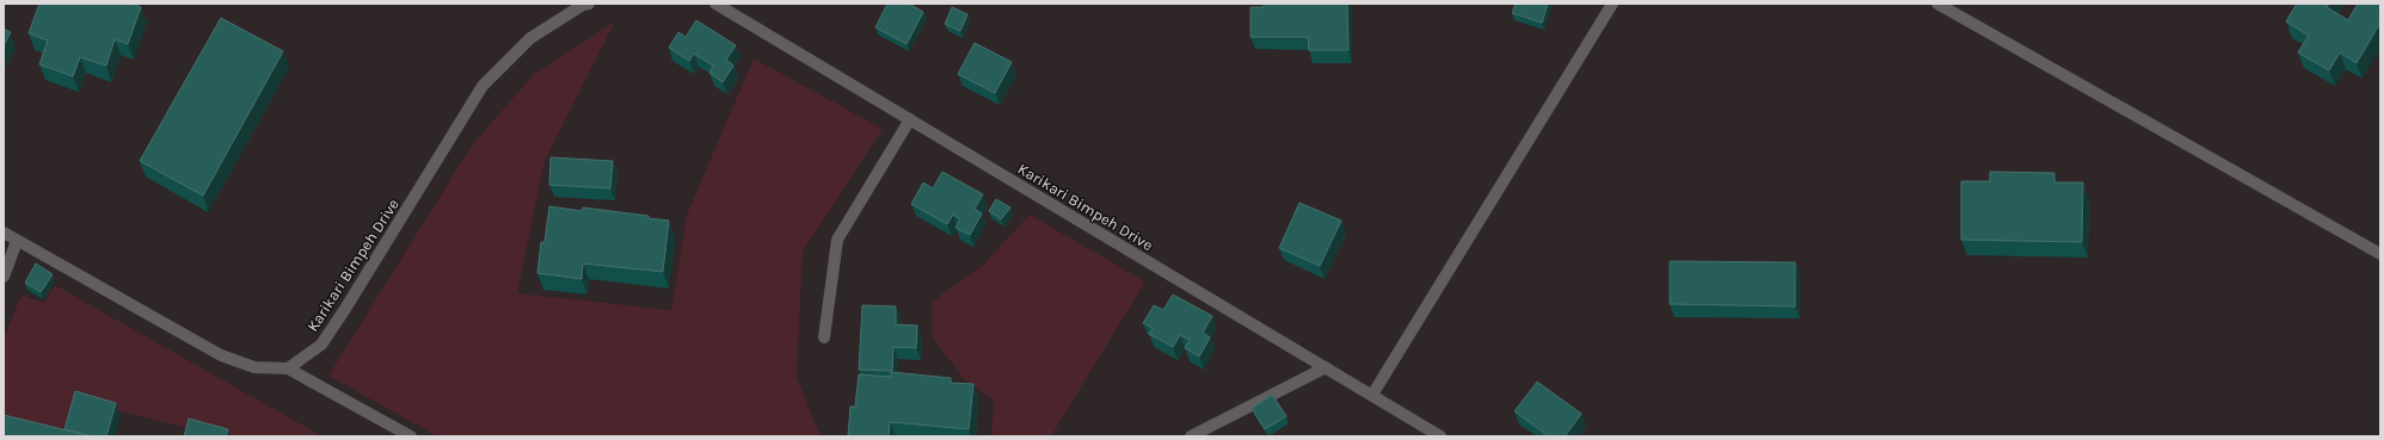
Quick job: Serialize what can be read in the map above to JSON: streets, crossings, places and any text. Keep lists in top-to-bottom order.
{
  "streets": {
    "street": ["Karikari Bimpeh Drive"]
  }
}
